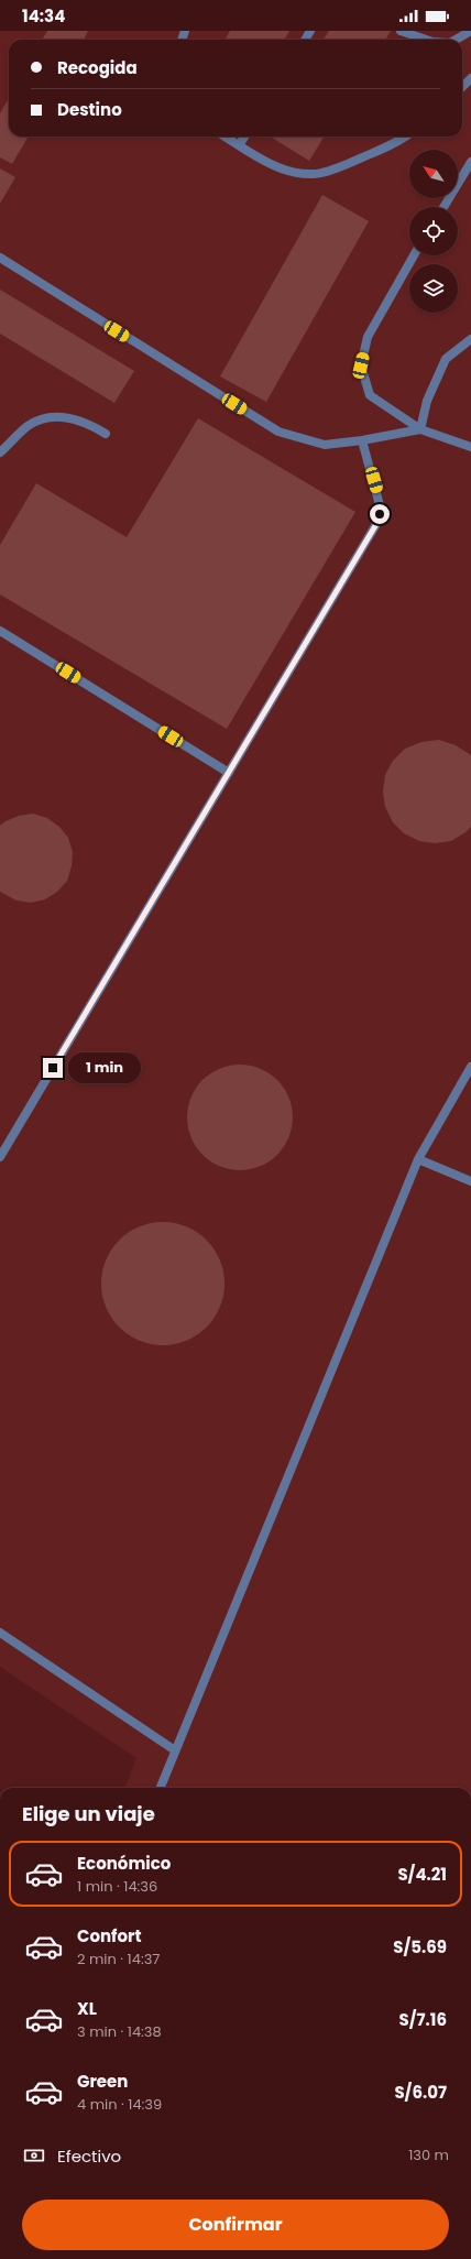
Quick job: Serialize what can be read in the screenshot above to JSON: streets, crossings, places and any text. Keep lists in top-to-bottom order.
{
  "north": "top left",
  "page": {
    "status": "14:34",
    "banner": ["Recogida", "Destino"],
    "bubble": "1 min",
    "heading": "Elige un viaje",
    "list": [
      {
        "name": "Económico",
        "note": "1 min · 14:36",
        "value": "S/4.21"
      },
      {
        "name": "Confort",
        "note": "2 min · 14:37",
        "value": "S/5.69"
      },
      {
        "name": "XL",
        "note": "3 min · 14:38",
        "value": "S/7.16"
      },
      {
        "name": "Green",
        "note": "4 min · 14:39",
        "value": "S/6.07"
      }
    ],
    "pay": ["Efectivo", "130 m"],
    "buttons": "Confirmar"
  }
}
